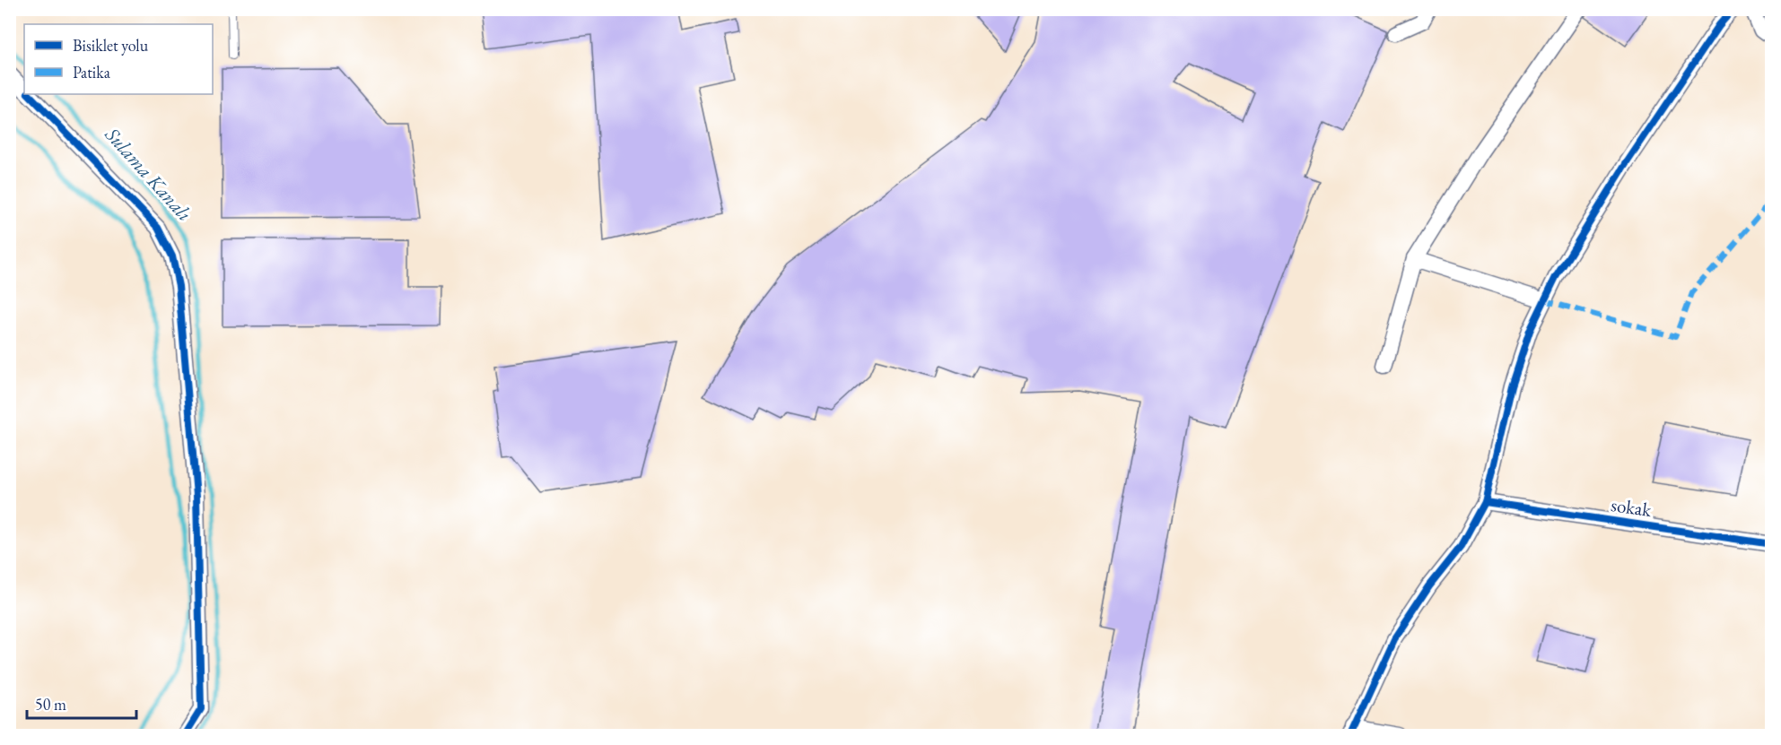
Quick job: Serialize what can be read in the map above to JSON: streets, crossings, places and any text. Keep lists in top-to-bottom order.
{
  "streets": {
    "street": ["sokak"]
  },
  "water": ["Sulama Kanalı"],
  "legend": ["Bisiklet yolu", "Patika"],
  "scale_bar": "50 m"
}
